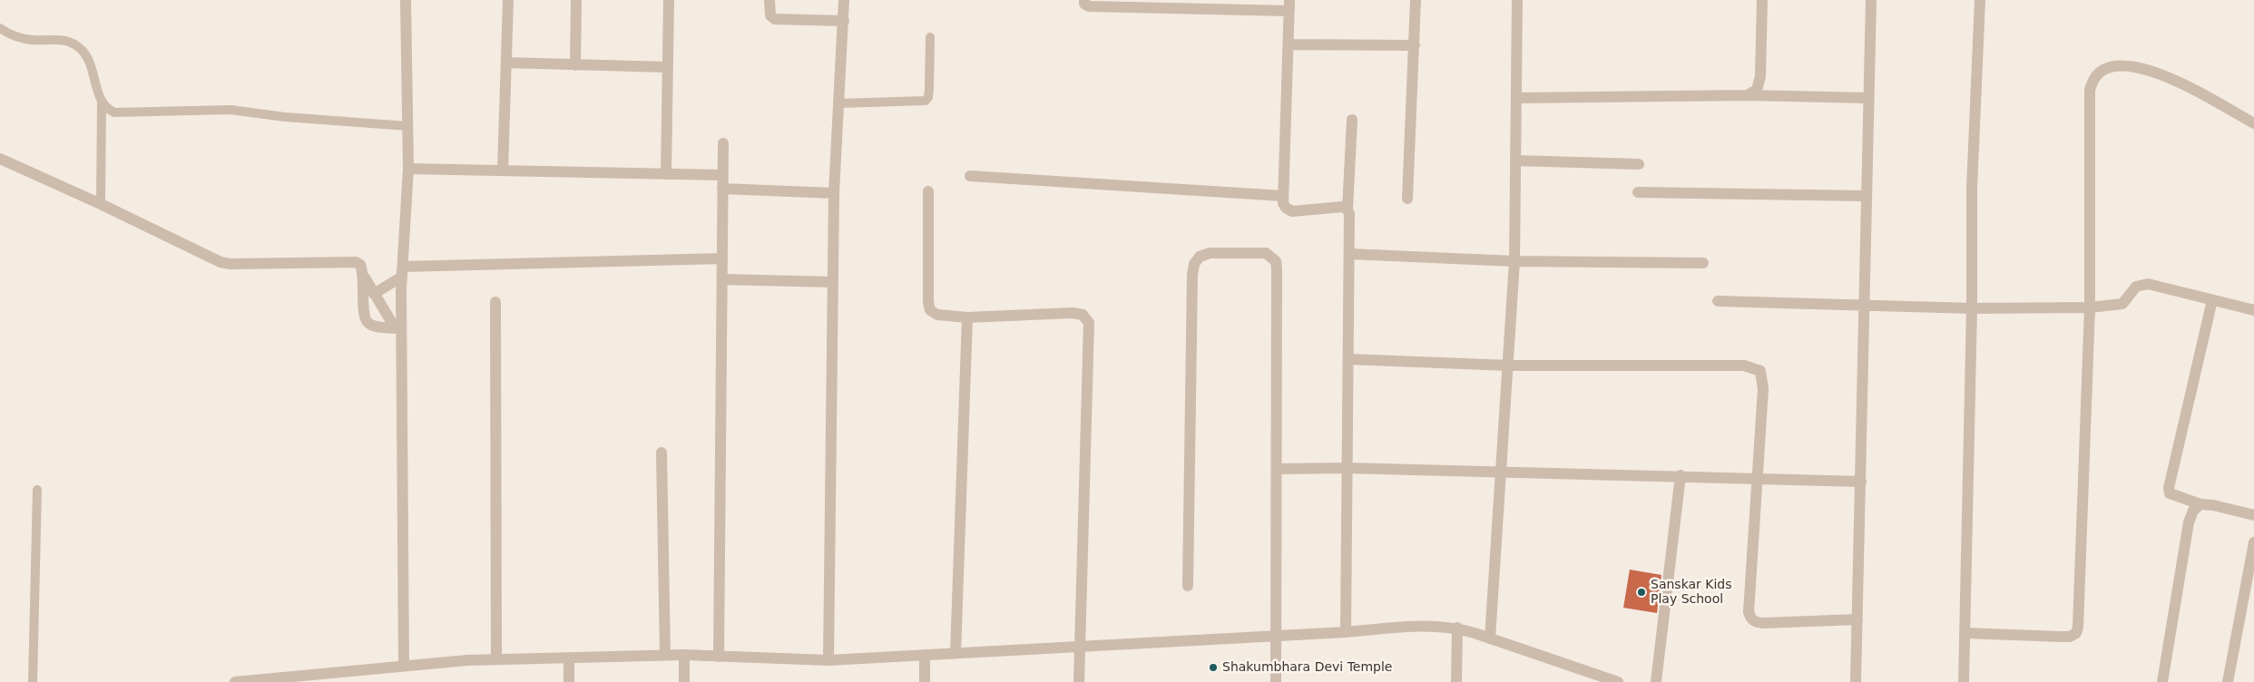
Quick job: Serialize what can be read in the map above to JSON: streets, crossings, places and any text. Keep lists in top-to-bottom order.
{
  "places": ["Sanskar Kids Play School", "Shakumbhara Devi Temple"]
}
